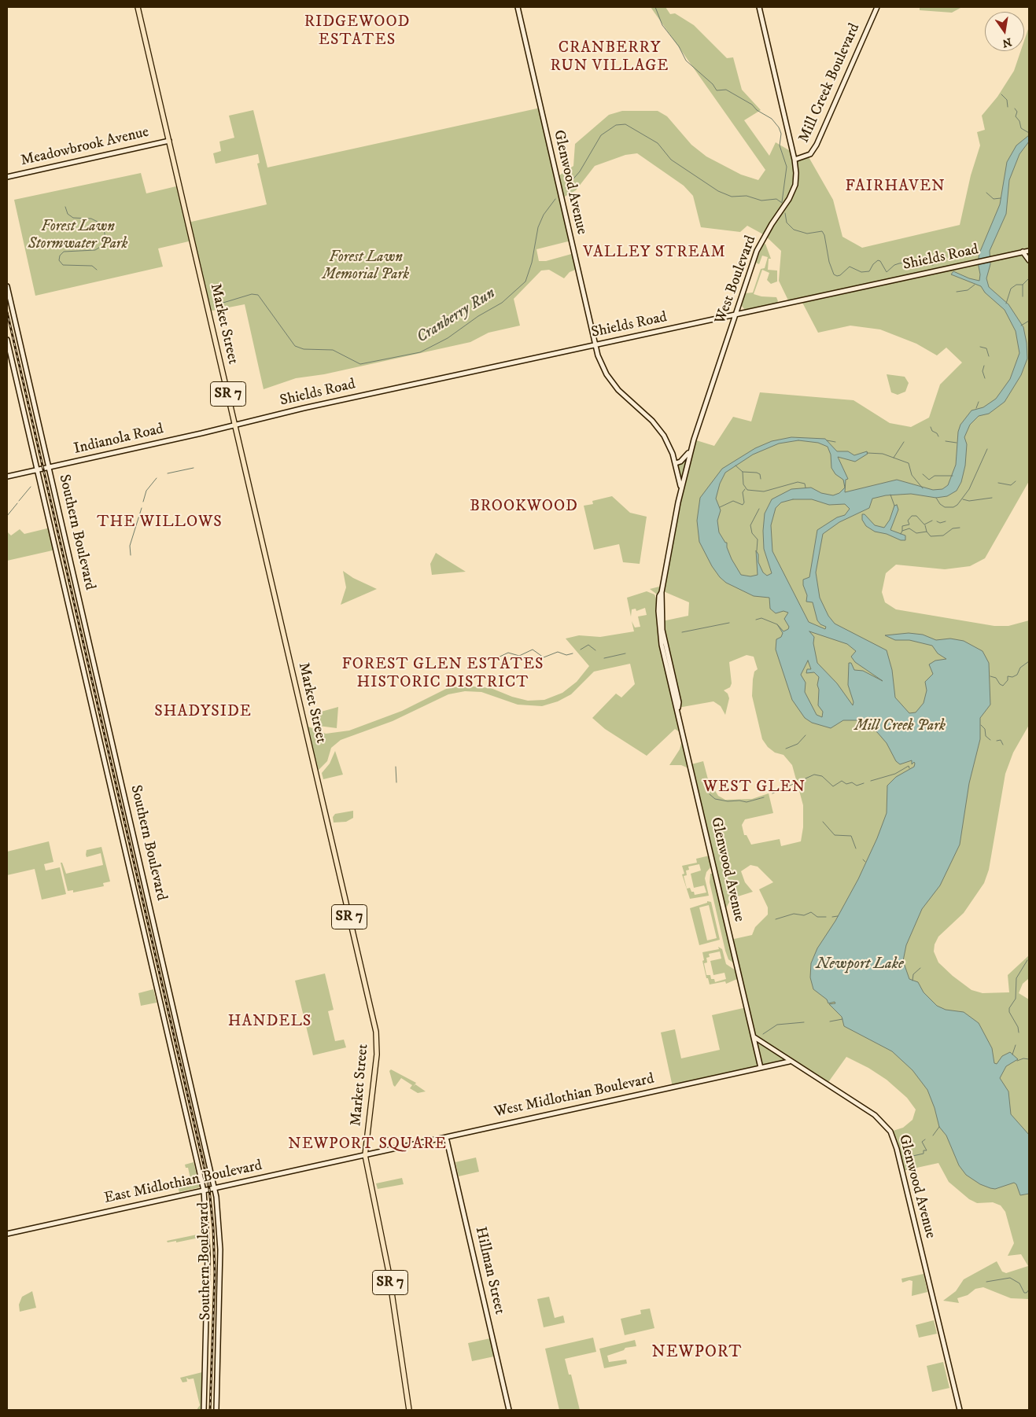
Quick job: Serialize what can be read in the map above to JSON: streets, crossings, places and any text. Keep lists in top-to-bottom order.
{
  "streets": {
    "main road": ["Market Street", "SR 7"],
    "street": [
      "Mill Creek Boulevard",
      "Meadowbrook Avenue",
      "Glenwood Avenue",
      "Shields Road",
      "West Boulevard",
      "Indianola Road",
      "Southern Boulevard",
      "West Midlothian Boulevard",
      "East Midlothian Boulevard",
      "Hillman Street"
    ]
  },
  "crossings": [
    ["Mill Creek Boulevard", "West Boulevard"],
    ["Meadowbrook Avenue", "Market Street"],
    ["Glenwood Avenue", "Shields Road"],
    ["Glenwood Avenue", "West Boulevard"],
    ["Glenwood Avenue", "West Midlothian Boulevard"],
    ["Shields Road", "West Boulevard"],
    ["Shields Road", "Market Street"],
    ["Shields Road", "Indianola Road"],
    ["Market Street", "Indianola Road"],
    ["Market Street", "West Midlothian Boulevard"],
    ["Market Street", "East Midlothian Boulevard"],
    ["Indianola Road", "Southern Boulevard"],
    ["Southern Boulevard", "East Midlothian Boulevard"],
    ["West Midlothian Boulevard", "East Midlothian Boulevard"],
    ["West Midlothian Boulevard", "Hillman Street"]
  ],
  "districts": [
    "RIDGEWOOD ESTATES",
    "CRANBERRY RUN VILLAGE",
    "FAIRHAVEN",
    "VALLEY STREAM",
    "BROOKWOOD",
    "THE WILLOWS",
    "FOREST GLEN ESTATES HISTORIC DISTRICT",
    "SHADYSIDE",
    "WEST GLEN",
    "HANDELS",
    "NEWPORT SQUARE",
    "NEWPORT"
  ],
  "water": ["Cranberry Run", "Newport Lake"],
  "parks": ["Forest Lawn Stormwater Park", "Forest Lawn Memorial Park", "Mill Creek Park"],
  "north": "bottom"
}
